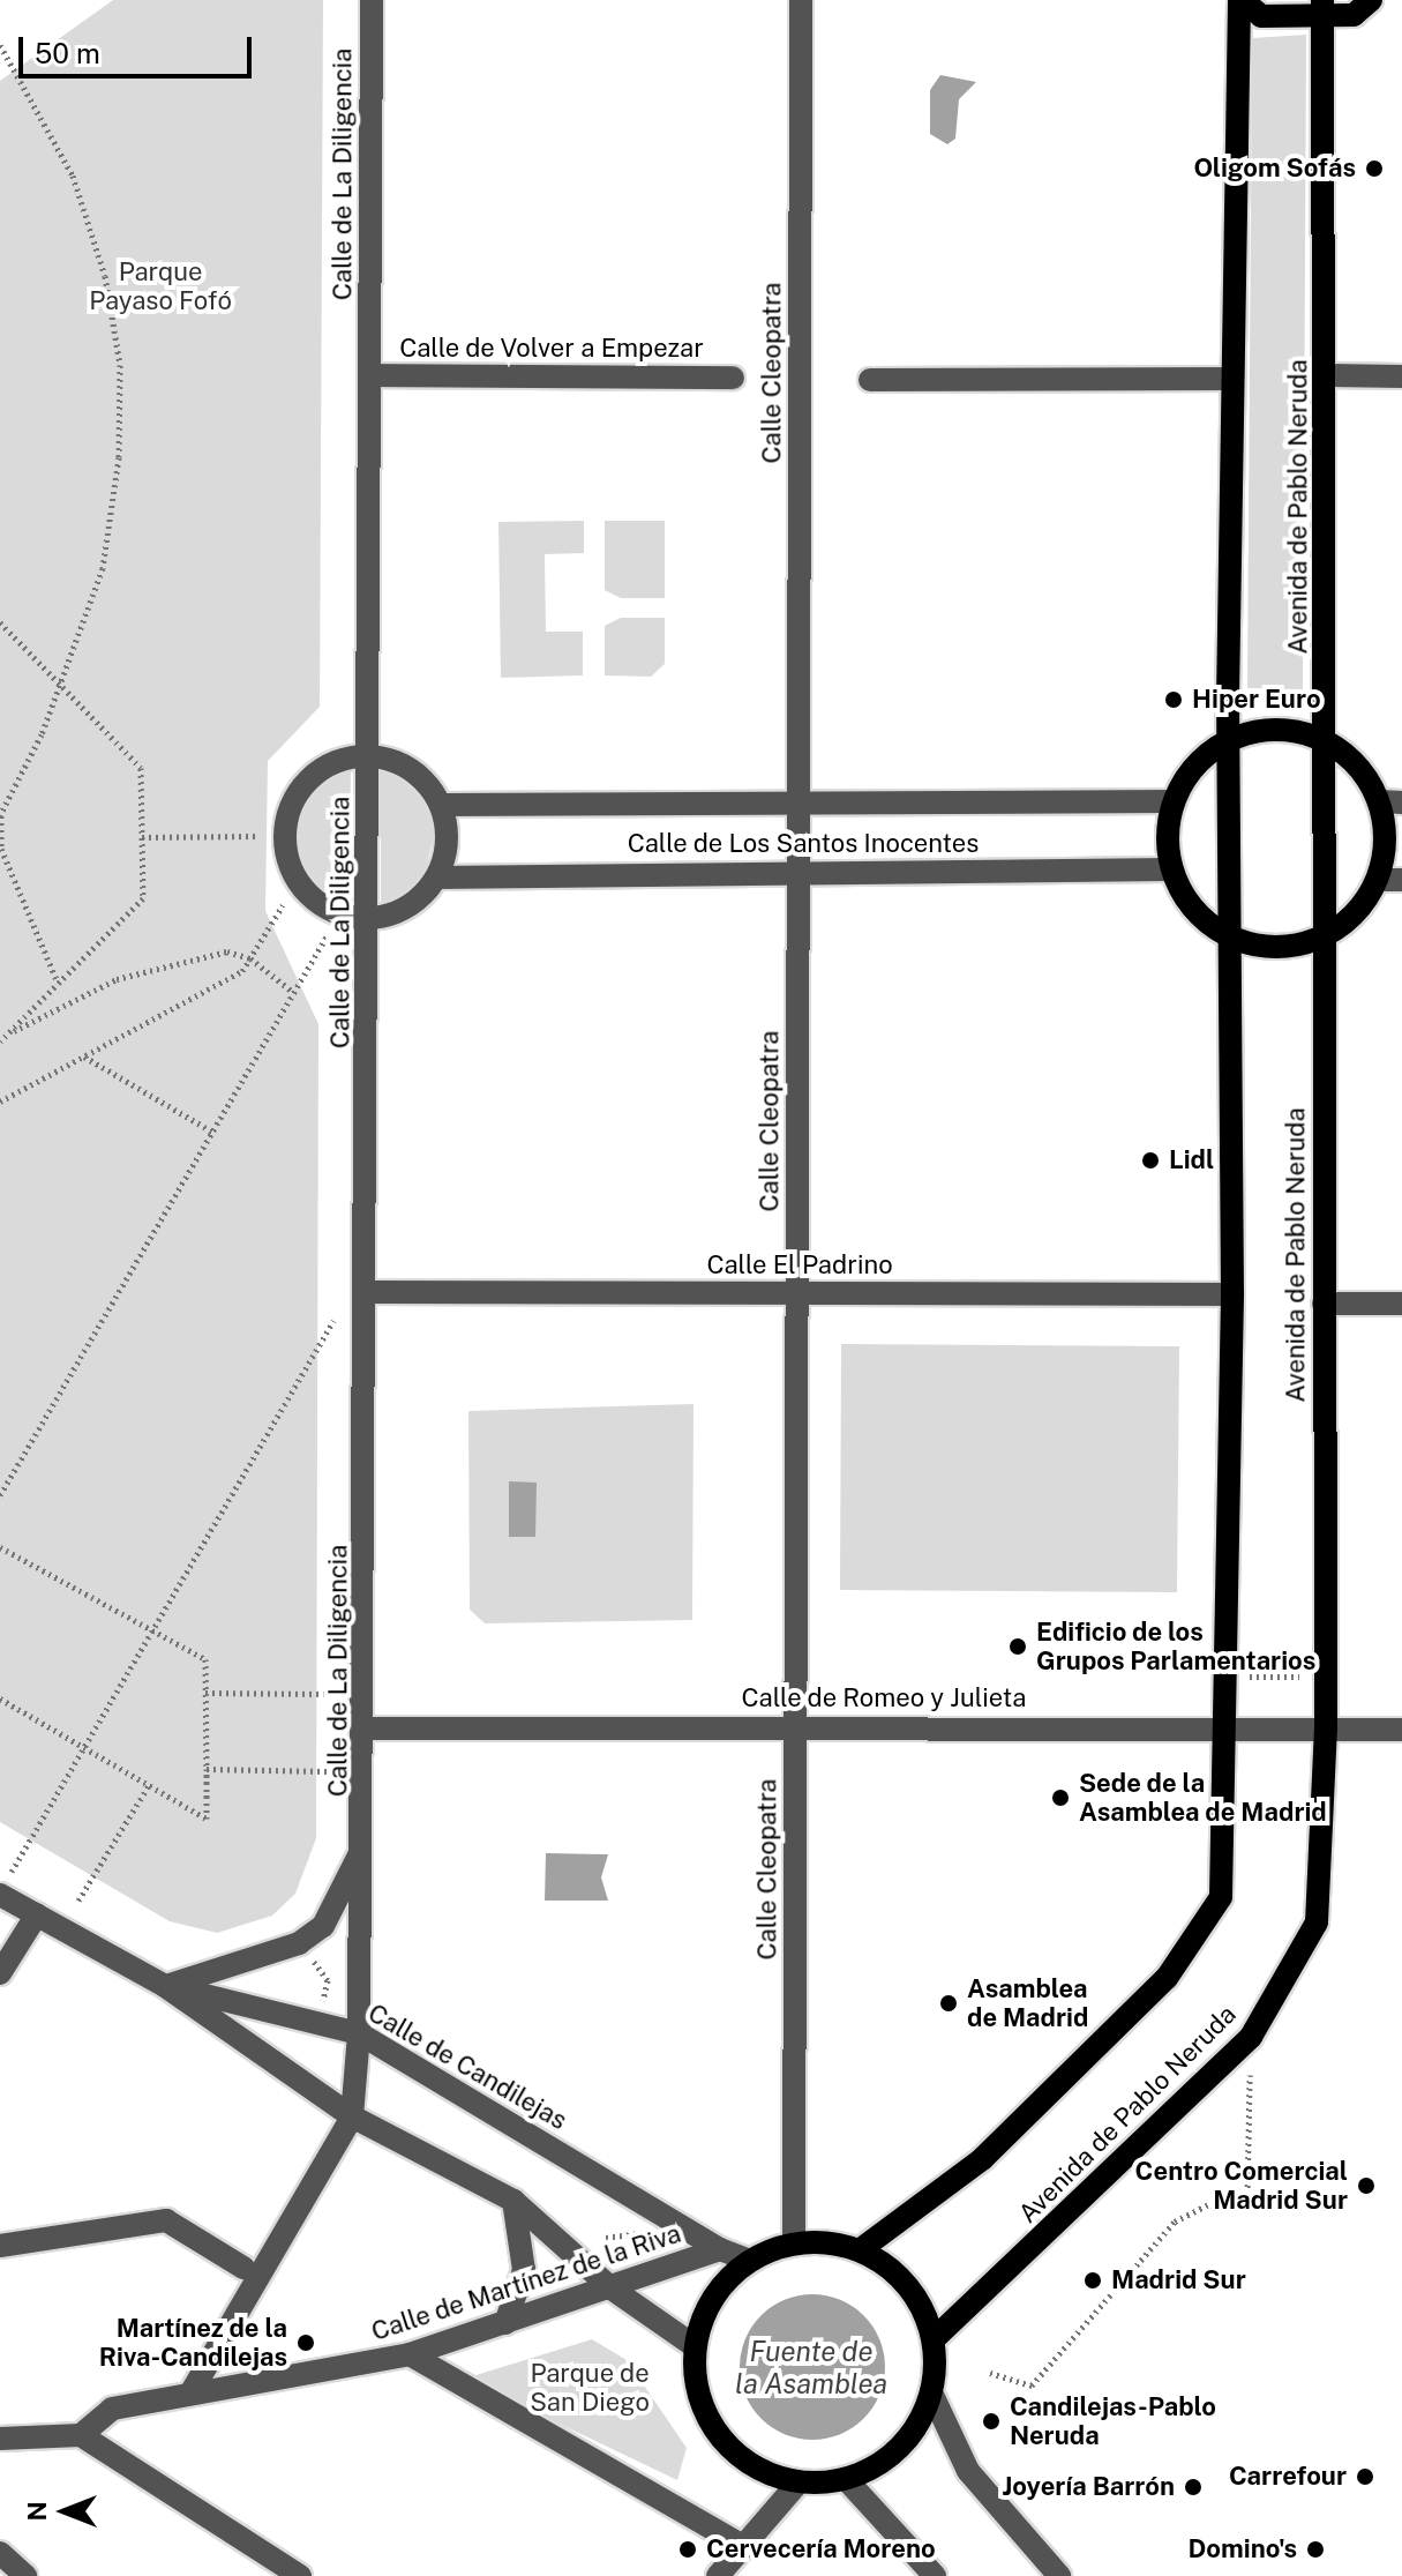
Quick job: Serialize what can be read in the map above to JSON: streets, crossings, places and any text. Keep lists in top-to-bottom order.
{
  "streets": {
    "main road": ["Avenida de Pablo Neruda"],
    "street": [
      "Calle de La Diligencia",
      "Calle de Volver a Empezar",
      "Calle Cleopatra",
      "Calle de Los Santos Inocentes",
      "Calle El Padrino",
      "Calle de Romeo y Julieta",
      "Calle de Candilejas",
      "Calle de Martínez de la Riva"
    ]
  },
  "crossings": [
    ["Calle de La Diligencia", "Calle de Volver a Empezar"],
    ["Calle de La Diligencia", "Calle El Padrino"],
    ["Calle de La Diligencia", "Calle de Romeo y Julieta"],
    ["Calle de La Diligencia", "Calle de Candilejas"],
    ["Calle de La Diligencia", "Calle de Martínez de la Riva"],
    ["Calle Cleopatra", "Avenida de Pablo Neruda"],
    ["Calle Cleopatra", "Calle de Los Santos Inocentes"],
    ["Calle Cleopatra", "Calle El Padrino"],
    ["Calle Cleopatra", "Calle de Romeo y Julieta"],
    ["Calle Cleopatra", "Calle de Candilejas"],
    ["Calle Cleopatra", "Calle de Martínez de la Riva"],
    ["Avenida de Pablo Neruda", "Calle de Romeo y Julieta"],
    ["Avenida de Pablo Neruda", "Calle de Candilejas"],
    ["Avenida de Pablo Neruda", "Calle de Martínez de la Riva"],
    ["Calle de Candilejas", "Calle de Martínez de la Riva"]
  ],
  "water": ["Fuente de la Asamblea"],
  "parks": ["Parque Payaso Fofó", "Parque de San Diego"],
  "places": [
    "Oligom Sofás",
    "Hiper Euro",
    "Lidl",
    "Edificio de los Grupos Parlamentarios",
    "Sede de la Asamblea de Madrid",
    "Asamblea de Madrid",
    "Centro Comercial Madrid Sur",
    "Madrid Sur",
    "Martínez de la Riva-Candilejas",
    "Candilejas-Pablo Neruda",
    "Carrefour",
    "Joyería Barrón",
    "Cervecería Moreno",
    "Domino's"
  ],
  "scale_bar": "50 m",
  "north": "left"
}
